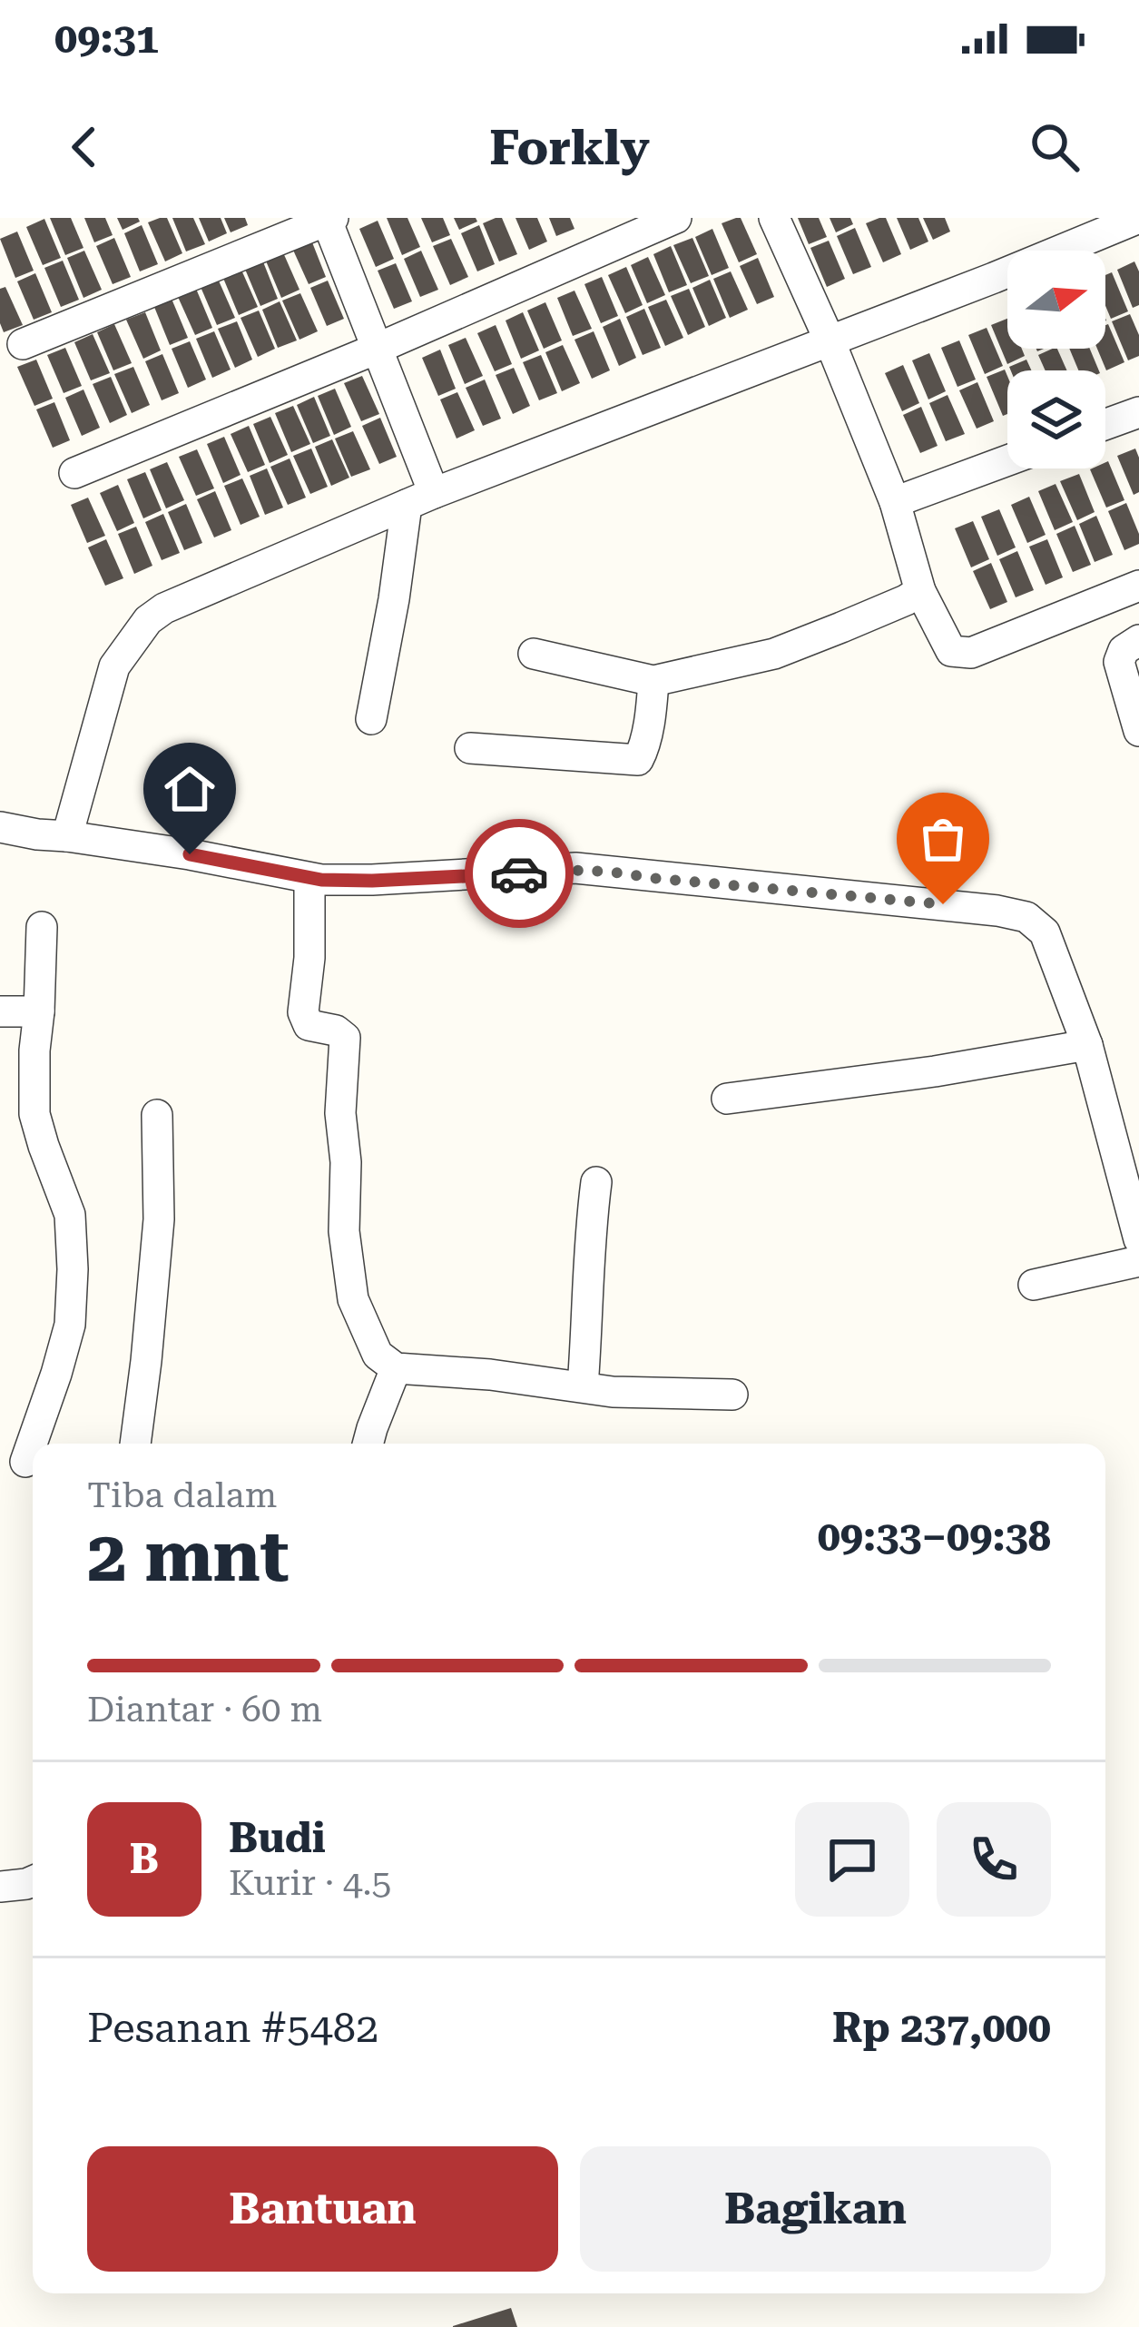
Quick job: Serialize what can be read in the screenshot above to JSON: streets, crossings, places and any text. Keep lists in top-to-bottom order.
{
  "north": "right",
  "page": {
    "status": "09:31",
    "header": "Forkly",
    "heading": ["2 mnt", "Tiba dalam", "09:33–09:38"],
    "panel": [
      "Budi",
      "Kurir · 4.5",
      "Pesanan #5482",
      "Rp 237,000"
    ],
    "bar": "Diantar · 60 m",
    "round": "B",
    "buttons": ["Bantuan", "Bagikan"]
  }
}
